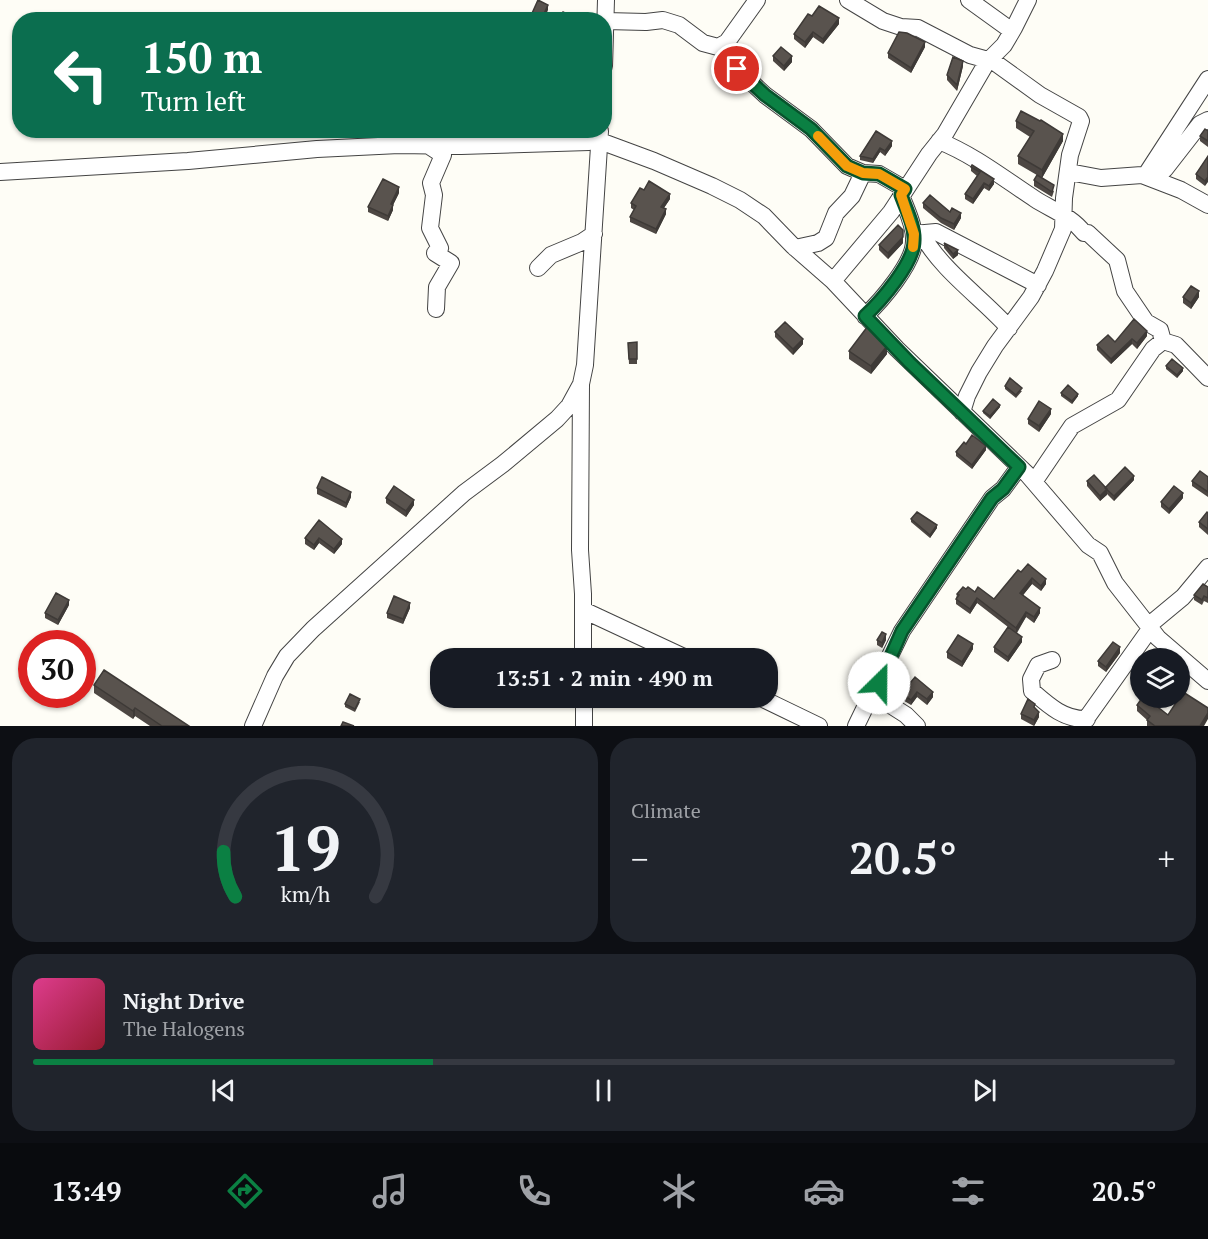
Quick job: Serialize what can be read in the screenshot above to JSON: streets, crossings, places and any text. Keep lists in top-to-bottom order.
{
  "page": {
    "turn": ["150 m", "Turn left"],
    "limit": "30",
    "trip": "13:51 · 2 min · 490 m",
    "tile": "Climate",
    "heat": ["−", "20.5°", "+"],
    "song": ["Night Drive", "The Halogens"],
    "tabs": ["13:49", "20.5°"],
    "gauge": ["19", "km/h"]
  }
}
